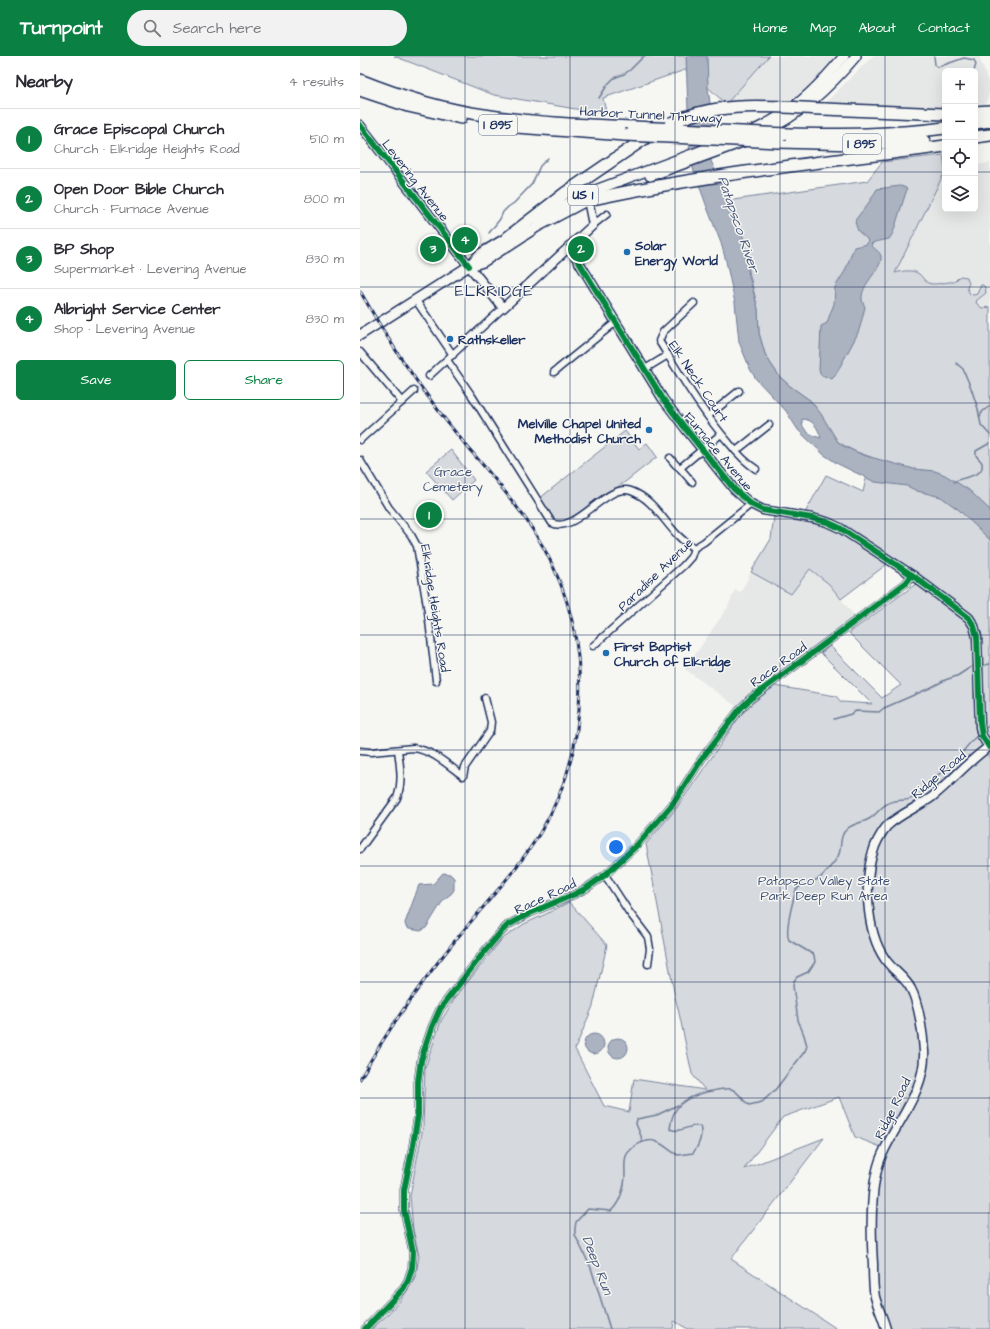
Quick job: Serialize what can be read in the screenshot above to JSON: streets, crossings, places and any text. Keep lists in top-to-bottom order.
{
  "streets": {
    "highway": ["Harbor Tunnel Thruway", "I 895"],
    "main road": ["US 1"],
    "street": [
      "Levering Avenue",
      "Elk Neck Court",
      "Furnace Avenue",
      "Paradise Avenue",
      "Elkridge Heights Road",
      "Race Road",
      "Ridge Road"
    ]
  },
  "crossings": [
    ["Levering Avenue", "US 1"],
    ["Furnace Avenue", "Paradise Avenue"],
    ["Furnace Avenue", "Race Road"],
    ["Furnace Avenue", "Ridge Road"]
  ],
  "districts": ["ELKRIDGE"],
  "water": ["Patapsco River", "Deep Run"],
  "parks": ["Grace Cemetery", "Patapsco Valley State Park Deep Run Area"],
  "places": [
    "Solar Energy World",
    "Rathskeller",
    "Melville Chapel United Methodist Church",
    "First Baptist Church of Elkridge"
  ],
  "page": {
    "header": "Turnpoint",
    "search": "Search here",
    "nav": [
      "Home",
      "Map",
      "About",
      "Contact"
    ],
    "heading": ["Nearby", "4 results"],
    "map_buttons": ["+", "−"],
    "list": [
      {
        "mark": "1",
        "name": "Grace Episcopal Church",
        "note": "Church · Elkridge Heights Road",
        "value": "510 m"
      },
      {
        "mark": "2",
        "name": "Open Door Bible Church",
        "note": "Church · Furnace Avenue",
        "value": "800 m"
      },
      {
        "mark": "3",
        "name": "BP Shop",
        "note": "Supermarket · Levering Avenue",
        "value": "830 m"
      },
      {
        "mark": "4",
        "name": "Albright Service Center",
        "note": "Shop · Levering Avenue",
        "value": "830 m"
      }
    ],
    "pins": [
      "4",
      "2",
      "3",
      "1"
    ],
    "buttons": ["Save", "Share"]
  }
}
